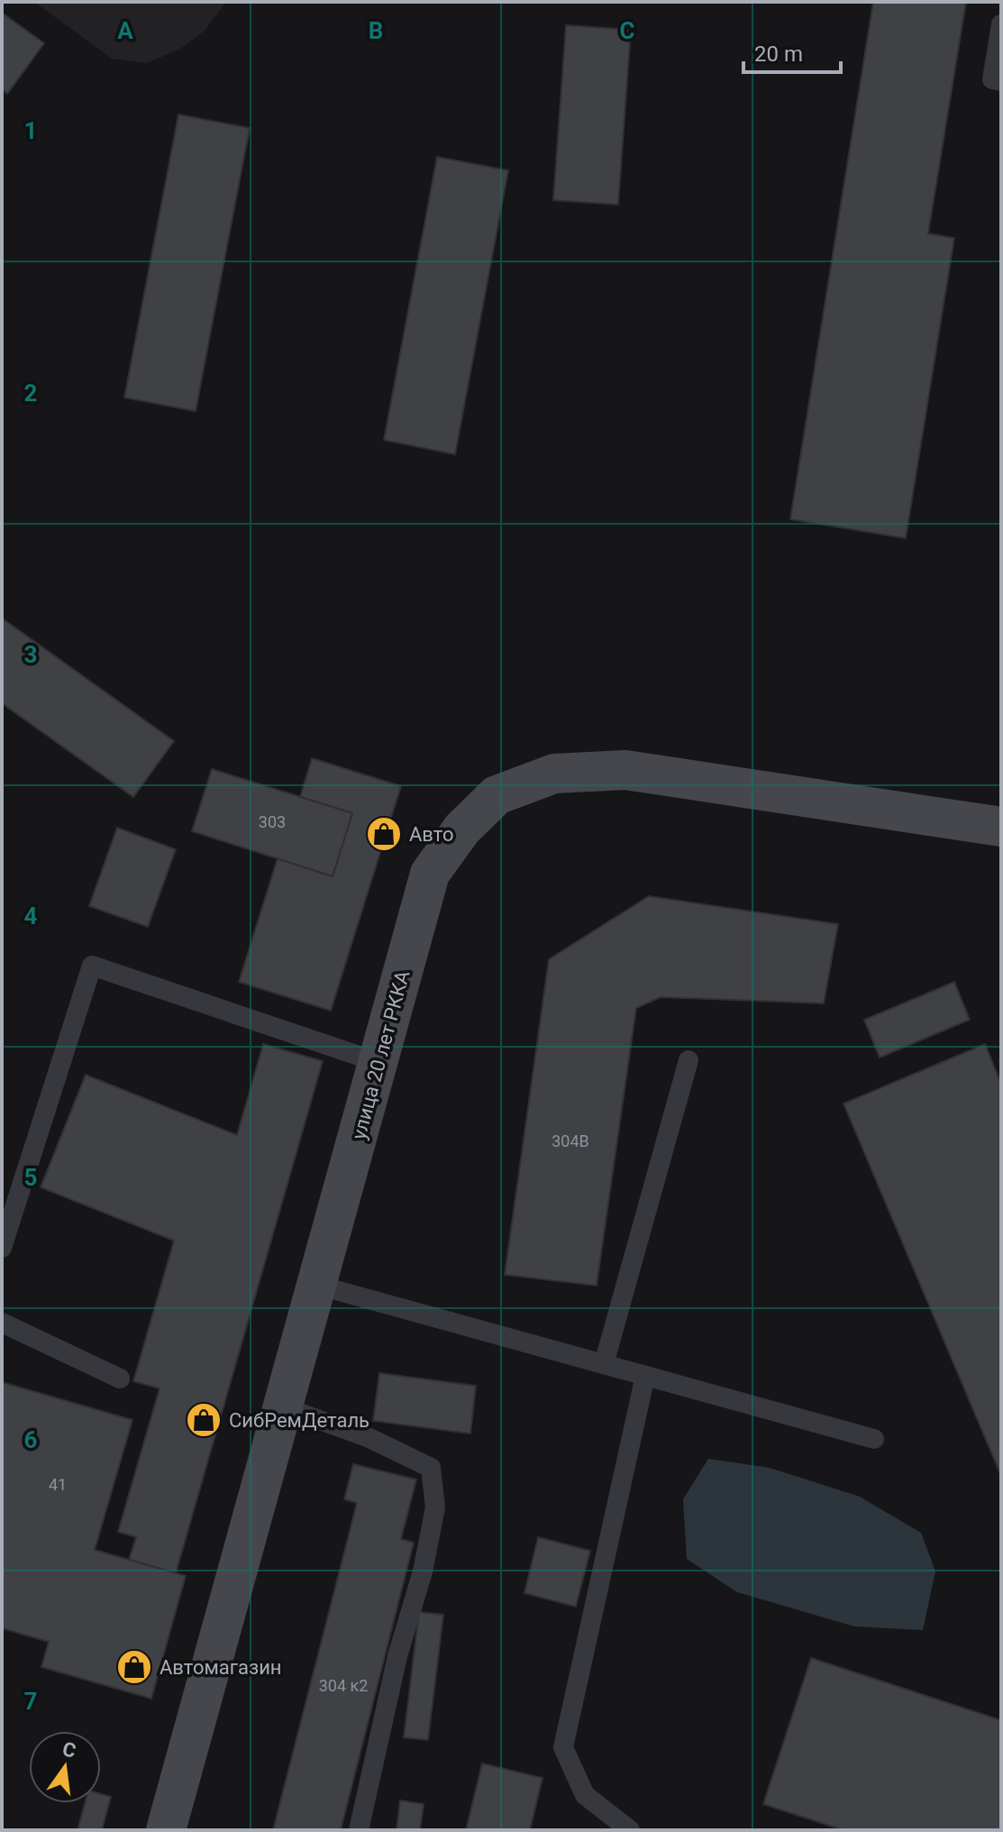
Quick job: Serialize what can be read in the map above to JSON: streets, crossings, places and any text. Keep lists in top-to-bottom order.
{
  "streets": {
    "main road": ["улица 20 лет РККА"]
  },
  "places": {
    "shop": ["Авто", "СибРемДеталь", "Автомагазин"]
  },
  "house_numbers": [
    "303",
    "304В",
    "41",
    "304 к2"
  ],
  "scale_bar": "20 m",
  "north": "top",
  "grid": {
    "columns": ["A", "B", "C"],
    "rows": [
      "1",
      "2",
      "3",
      "4",
      "5",
      "6",
      "7"
    ]
  }
}
